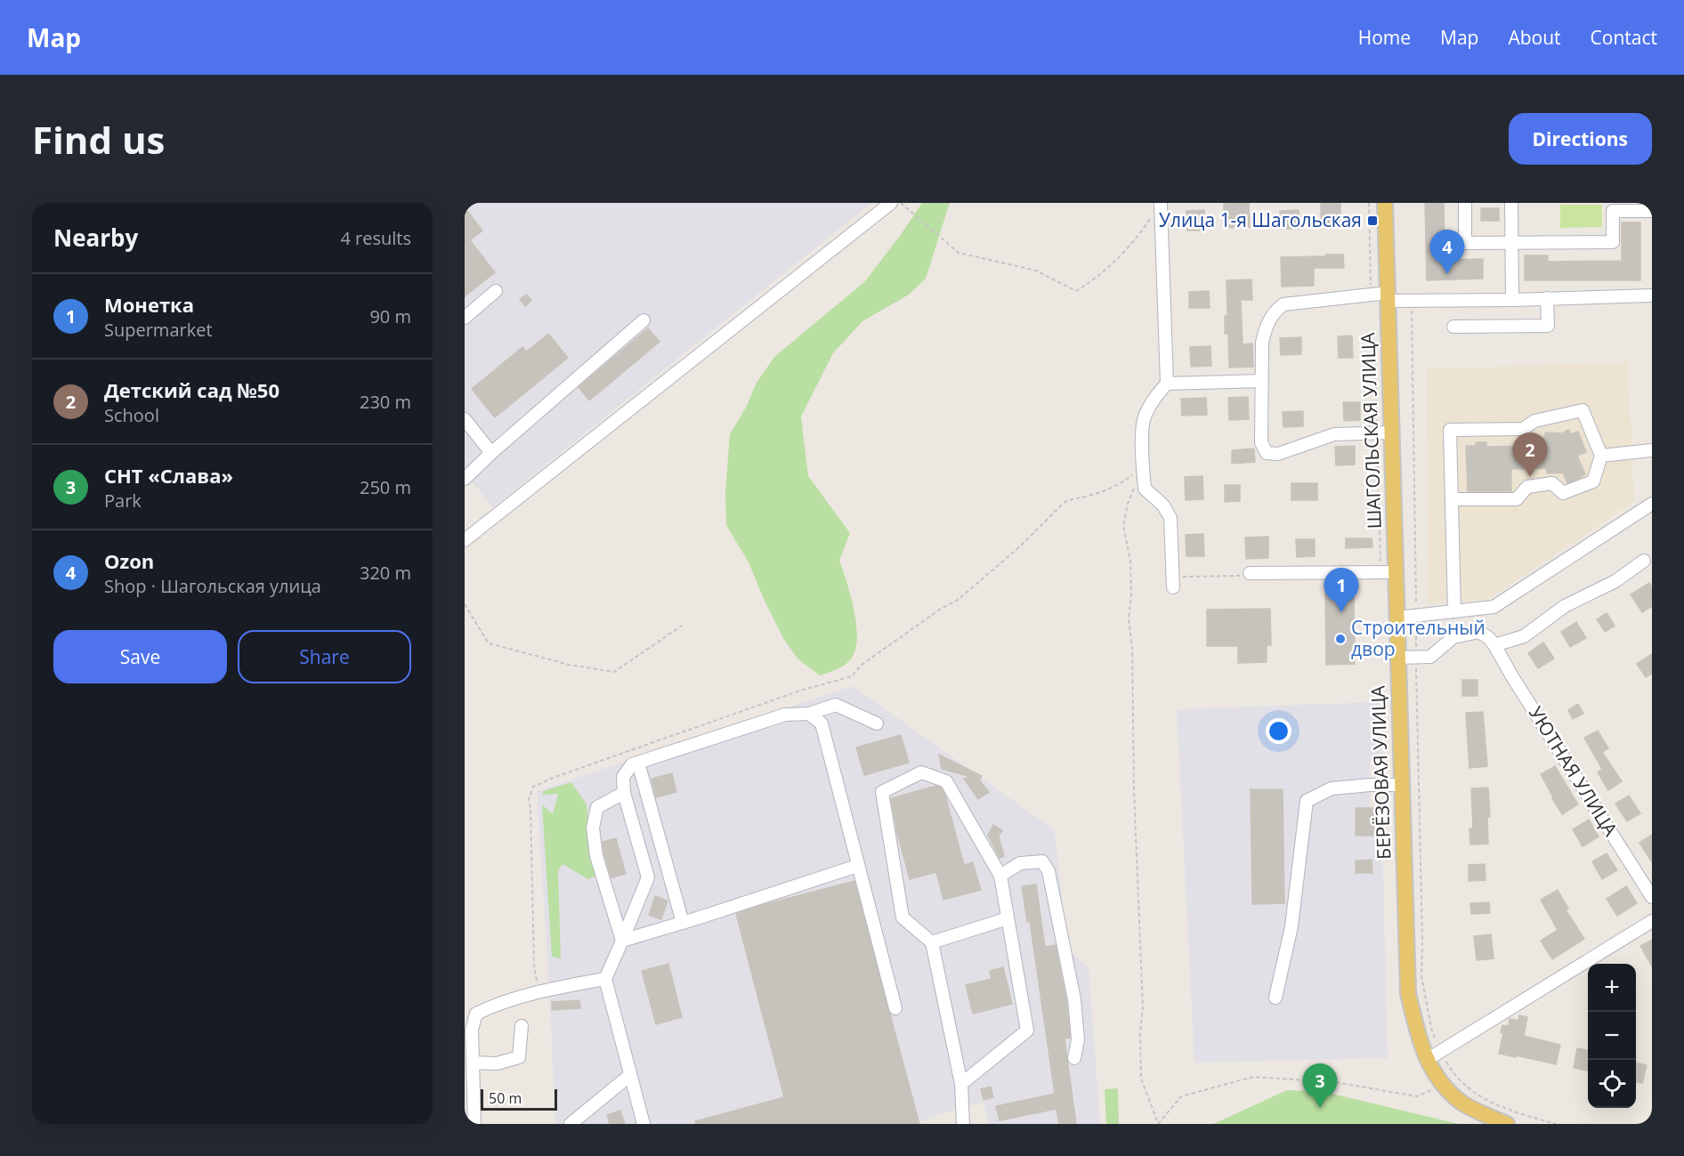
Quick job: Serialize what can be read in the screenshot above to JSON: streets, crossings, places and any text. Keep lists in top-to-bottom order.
{
  "streets": {
    "main road": ["ШАГОЛЬСКАЯ УЛИЦА", "БЕРЁЗОВАЯ УЛИЦА"],
    "street": ["УЮТНАЯ УЛИЦА"]
  },
  "crossings": [
    ["ШАГОЛЬСКАЯ УЛИЦА", "БЕРЁЗОВАЯ УЛИЦА"]
  ],
  "places": {
    "transit": ["Улица 1-я Шагольская"],
    "other": ["Строительный двор"]
  },
  "scale_bar": "50 m",
  "page": {
    "header": "Map",
    "nav": [
      "Home",
      "Map",
      "About",
      "Contact"
    ],
    "buttons": [
      "Directions",
      ["Save", "Share"]
    ],
    "title": "Find us",
    "heading": ["Nearby", "4 results"],
    "pins": [
      "4",
      "2",
      "1",
      "3"
    ],
    "list": [
      {
        "mark": "1",
        "name": "Монетка",
        "note": "Supermarket",
        "value": "90 m"
      },
      {
        "mark": "2",
        "name": "Детский сад №50",
        "note": "School",
        "value": "230 m"
      },
      {
        "mark": "3",
        "name": "СНТ «Слава»",
        "note": "Park",
        "value": "250 m"
      },
      {
        "mark": "4",
        "name": "Ozon",
        "note": "Shop · Шагольская улица",
        "value": "320 m"
      }
    ],
    "map_buttons": ["+", "−"],
    "scale": "50 m"
  }
}
